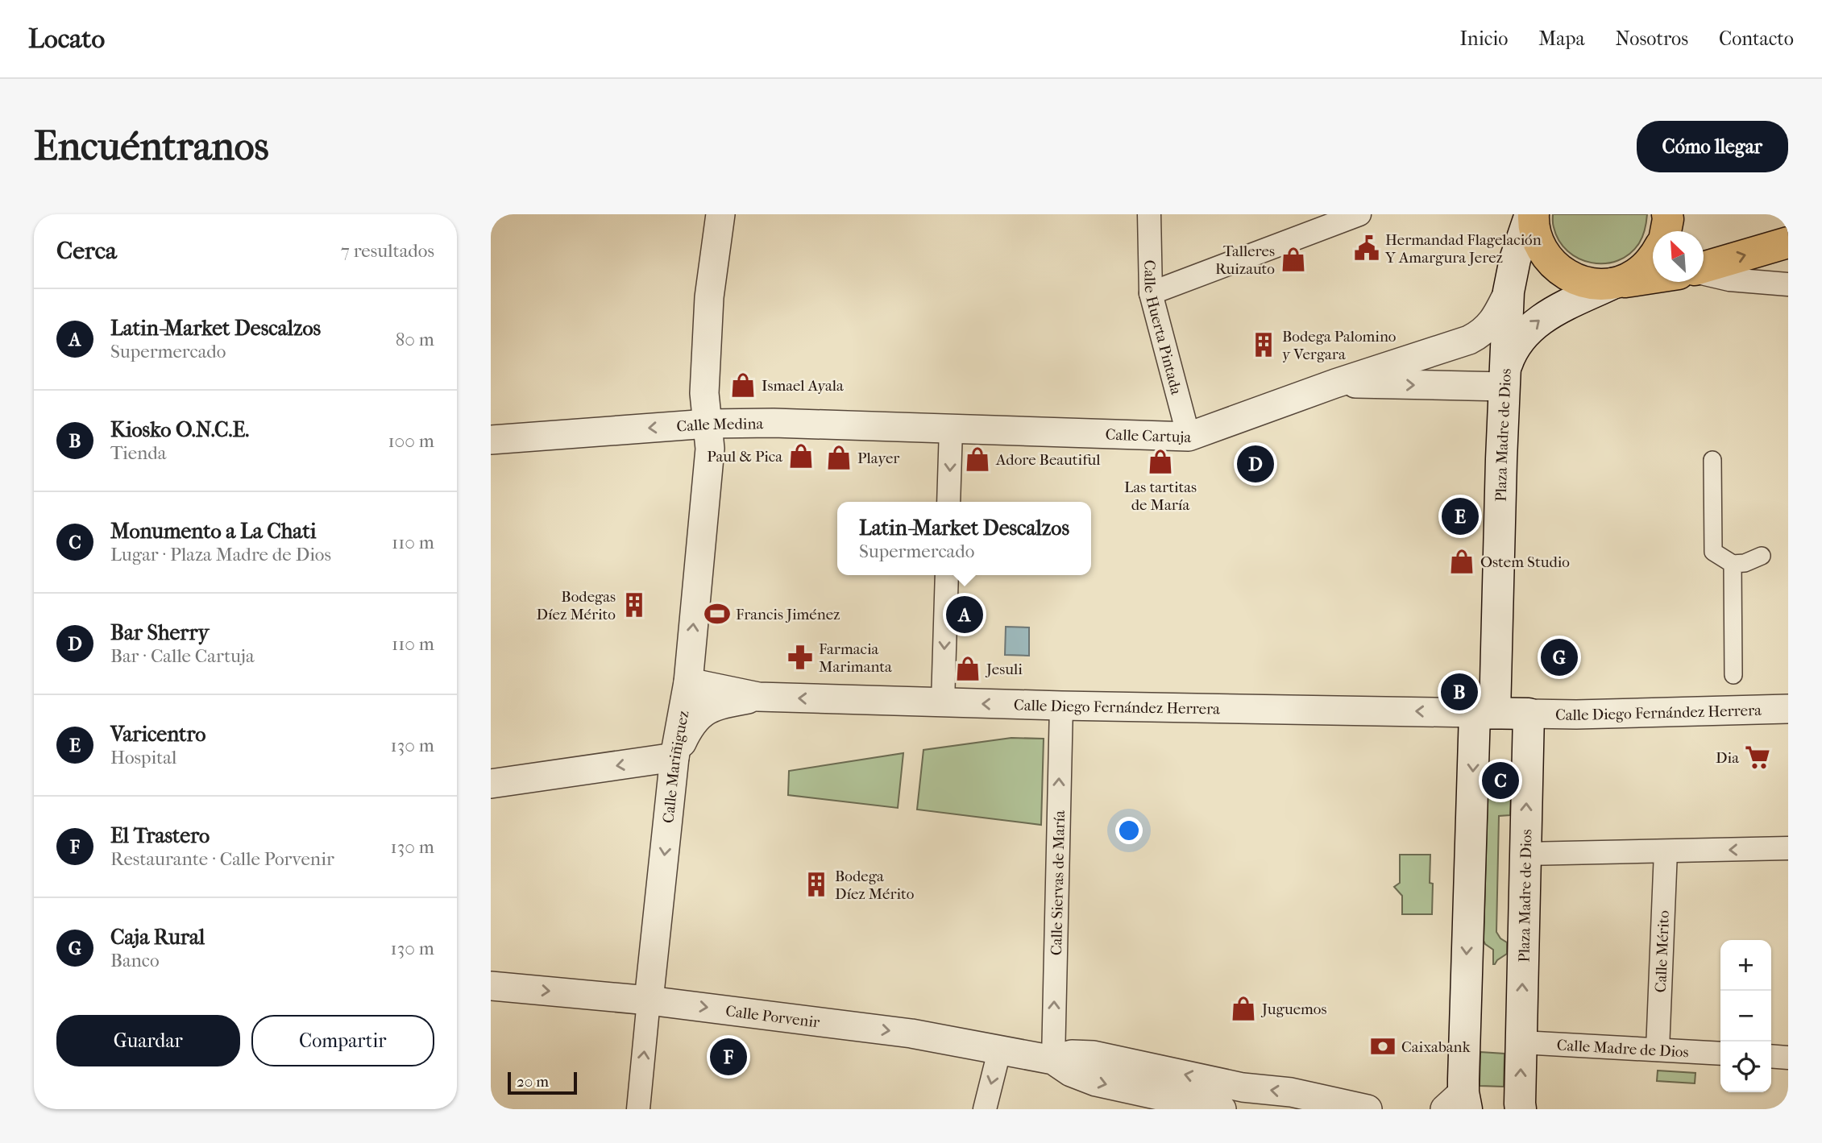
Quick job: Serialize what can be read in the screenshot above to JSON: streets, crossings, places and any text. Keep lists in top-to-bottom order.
{
  "streets": {
    "main road": ["Plaza Madre de Dios"],
    "street": [
      "Calle Huerta Pintada",
      "Calle Medina",
      "Calle Cartuja",
      "Calle Diego Fernández Herrera",
      "Calle Mariñiguez",
      "Calle Siervas de María",
      "Calle Mérito",
      "Calle Porvenir",
      "Calle Madre de Dios"
    ]
  },
  "crossings": [
    ["Calle Huerta Pintada", "Calle Cartuja"],
    ["Calle Medina", "Calle Cartuja"],
    ["Calle Medina", "Calle Mariñiguez"],
    ["Calle Cartuja", "Plaza Madre de Dios"],
    ["Plaza Madre de Dios", "Calle Diego Fernández Herrera"],
    ["Plaza Madre de Dios", "Calle Madre de Dios"],
    ["Calle Diego Fernández Herrera", "Calle Mariñiguez"],
    ["Calle Diego Fernández Herrera", "Calle Siervas de María"],
    ["Calle Mariñiguez", "Calle Porvenir"],
    ["Calle Siervas de María", "Calle Porvenir"],
    ["Calle Mérito", "Calle Madre de Dios"]
  ],
  "one_way": ["Calle Medina", "Calle Diego Fernández Herrera", "Calle Siervas de María"],
  "places": {
    "public building": ["Hermandad Flagelación Y Amargura Jerez"],
    "shop": [
      "Talleres Ruizauto",
      "Ismael Ayala",
      "Paul & Pica",
      "Player",
      "Adore Beautiful",
      "Las tartitas de María",
      "Ostem Studio",
      "Jesuli",
      "Juguemos"
    ],
    "building": ["Bodega Palomino y Vergara", "Bodegas Díez Mérito", "Bodega Díez Mérito"],
    "sports": ["Francis Jiménez"],
    "pharmacy": ["Farmacia Marimanta"],
    "supermarket": ["Dia"],
    "bank": ["Caixabank"]
  },
  "scale_bar": "20 m",
  "north": "top left",
  "page": {
    "header": "Locato",
    "nav": [
      "Inicio",
      "Mapa",
      "Nosotros",
      "Contacto"
    ],
    "buttons": [
      "Cómo llegar",
      ["Guardar", "Compartir"]
    ],
    "title": "Encuéntranos",
    "heading": ["Cerca", "7 resultados"],
    "list": [
      {
        "mark": "A",
        "name": "Latin-Market Descalzos",
        "note": "Supermercado",
        "value": "80 m"
      },
      {
        "mark": "B",
        "name": "Kiosko O.N.C.E.",
        "note": "Tienda",
        "value": "100 m"
      },
      {
        "mark": "C",
        "name": "Monumento a La Chati",
        "note": "Lugar · Plaza Madre de Dios",
        "value": "110 m"
      },
      {
        "mark": "D",
        "name": "Bar Sherry",
        "note": "Bar · Calle Cartuja",
        "value": "110 m"
      },
      {
        "mark": "E",
        "name": "Varicentro",
        "note": "Hospital",
        "value": "130 m"
      },
      {
        "mark": "F",
        "name": "El Trastero",
        "note": "Restaurante · Calle Porvenir",
        "value": "130 m"
      },
      {
        "mark": "G",
        "name": "Caja Rural",
        "note": "Banco",
        "value": "130 m"
      }
    ],
    "pins": [
      "D",
      "E",
      "A",
      "G",
      "B",
      "C",
      "F"
    ],
    "popup": ["Latin-Market Descalzos", "Supermercado"],
    "map_buttons": ["+", "−"],
    "scale": "20 m"
  }
}
